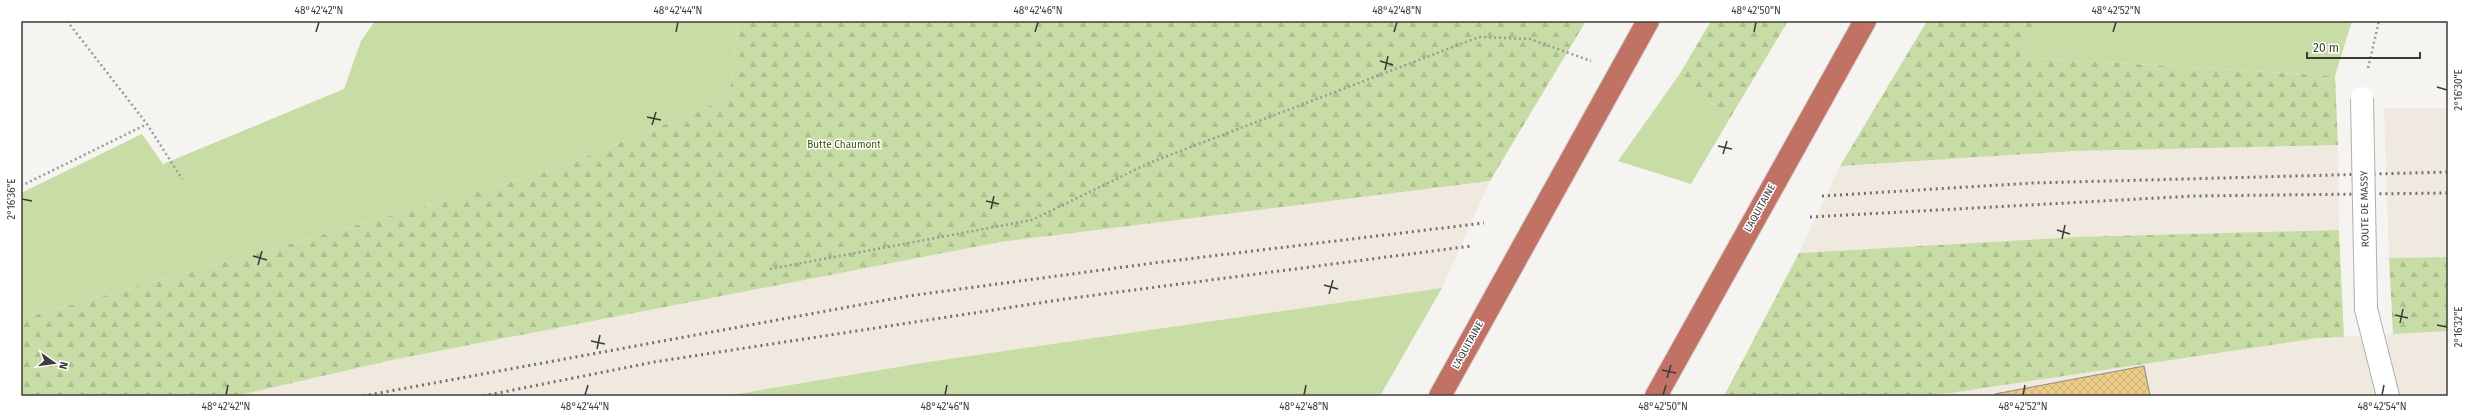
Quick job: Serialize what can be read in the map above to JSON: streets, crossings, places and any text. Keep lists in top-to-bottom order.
{
  "streets": {
    "highway": ["L'AQUITAINE"],
    "street": ["ROUTE DE MASSY"]
  },
  "parks": ["Butte Chaumont"],
  "scale_bar": "20 m",
  "north": "right",
  "coordinates": [
    "48°42'42\"N",
    "48°42'44\"N",
    "48°42'46\"N",
    "48°42'48\"N",
    "48°42'50\"N",
    "48°42'52\"N",
    "2°16'30\"E",
    "2°16'36\"E",
    "2°16'32\"E",
    "48°42'54\"N"
  ]
}
